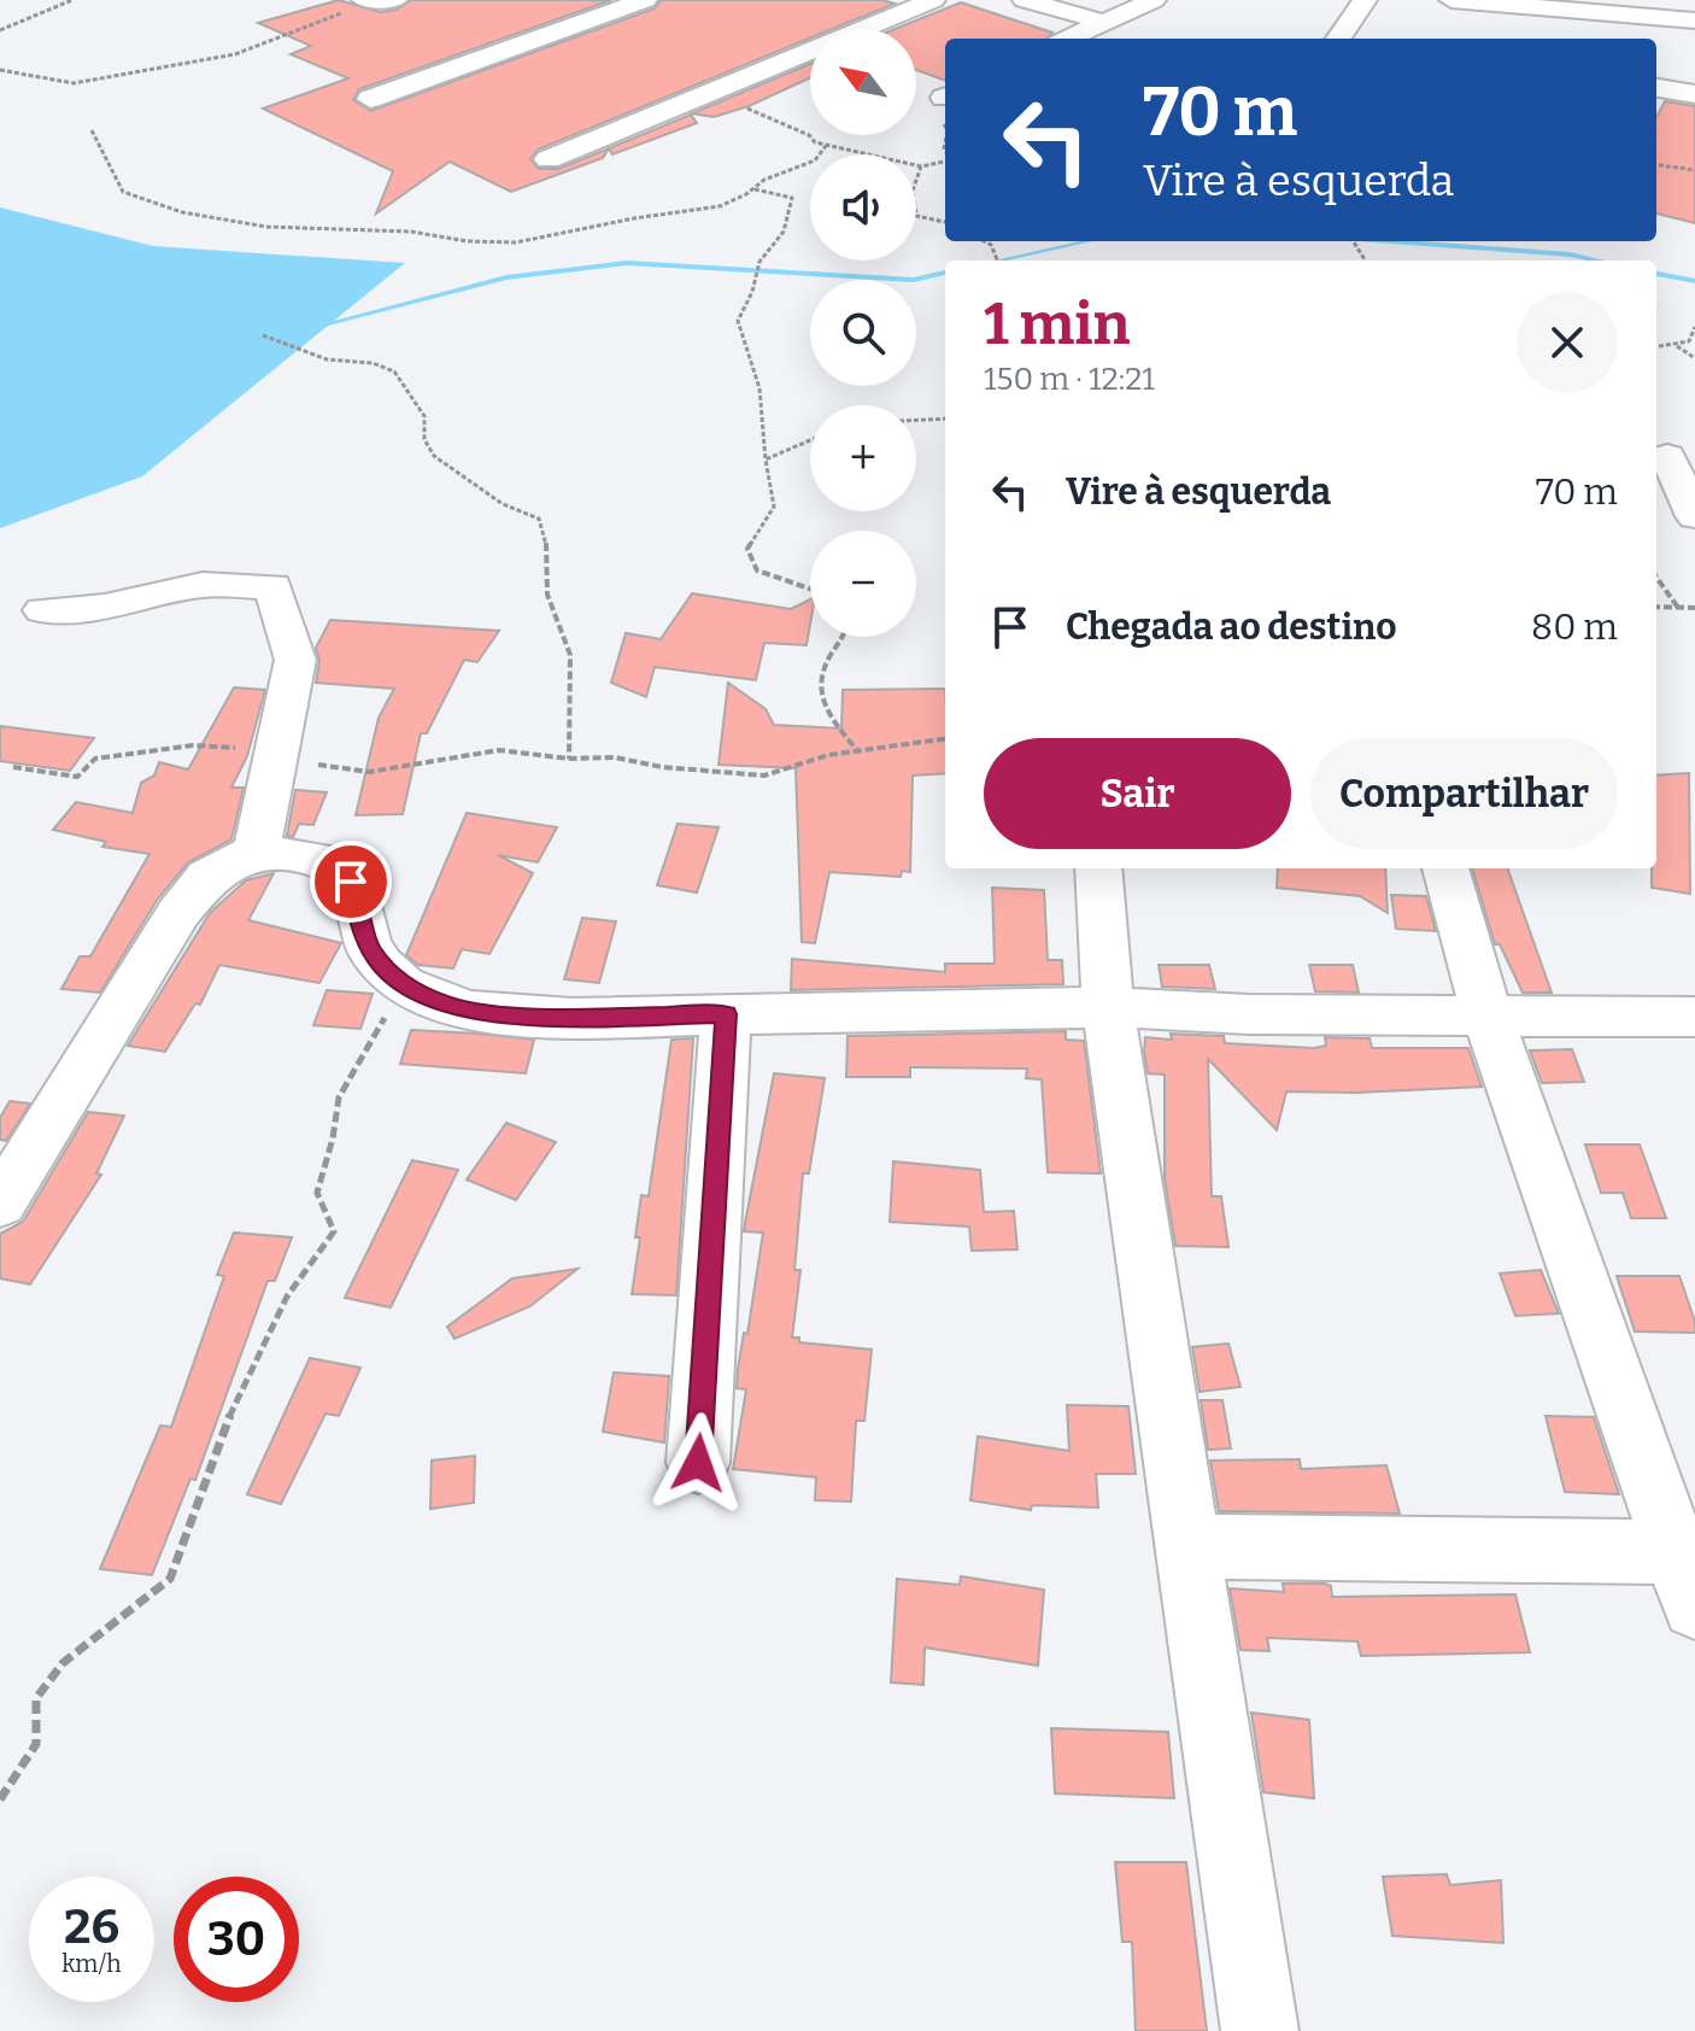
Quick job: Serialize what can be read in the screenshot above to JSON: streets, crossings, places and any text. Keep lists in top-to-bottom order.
{
  "north": "top left",
  "page": {
    "map_buttons": ["+", "−"],
    "turn": ["70 m", "Vire à esquerda"],
    "heading": ["1 min", "150 m · 12:21"],
    "list": [
      {
        "name": "Vire à esquerda",
        "value": "70 m"
      },
      {
        "name": "Chegada ao destino",
        "value": "80 m"
      }
    ],
    "buttons": ["Sair", "Compartilhar"],
    "speed": "26 km/h",
    "limit": "30"
  }
}
